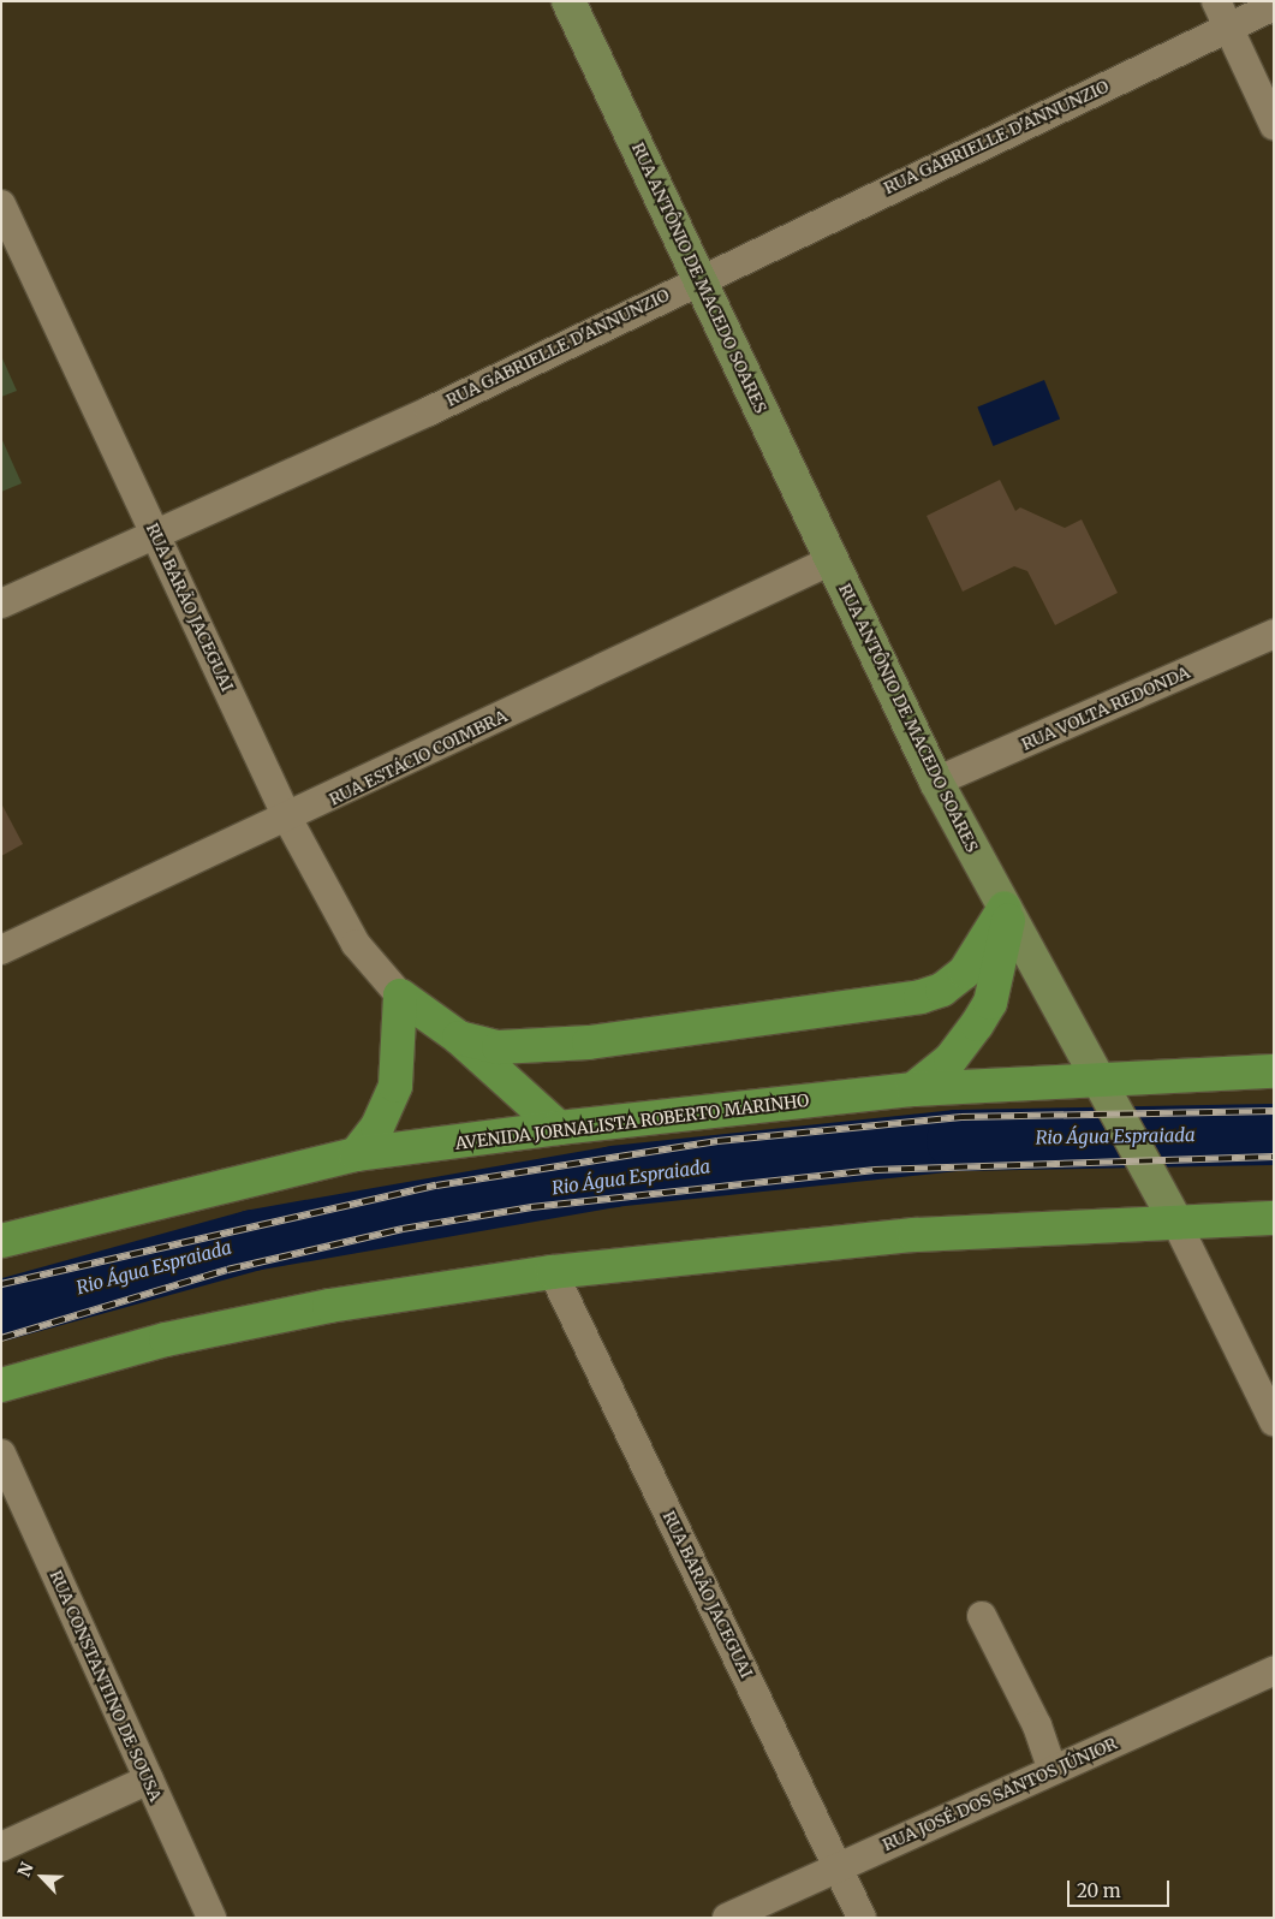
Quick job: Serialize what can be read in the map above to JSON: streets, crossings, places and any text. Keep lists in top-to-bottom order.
{
  "streets": {
    "main road": ["RUA ANTÔNIO DE MACEDO SOARES", "AVENIDA JORNALISTA ROBERTO MARINHO"],
    "street": [
      "RUA GABRIELLE D'ANNUNZIO",
      "RUA BARÃO JACEGUAI",
      "RUA VOLTA REDONDA",
      "RUA ESTÁCIO COIMBRA",
      "RUA CONSTANTINO DE SOUSA",
      "RUA JOSÉ DOS SANTOS JÚNIOR"
    ]
  },
  "crossings": [
    ["RUA GABRIELLE D'ANNUNZIO", "RUA ANTÔNIO DE MACEDO SOARES"],
    ["RUA GABRIELLE D'ANNUNZIO", "RUA BARÃO JACEGUAI"],
    ["RUA ANTÔNIO DE MACEDO SOARES", "RUA VOLTA REDONDA"],
    ["RUA ANTÔNIO DE MACEDO SOARES", "RUA ESTÁCIO COIMBRA"],
    ["RUA ANTÔNIO DE MACEDO SOARES", "AVENIDA JORNALISTA ROBERTO MARINHO"],
    ["RUA BARÃO JACEGUAI", "RUA ESTÁCIO COIMBRA"],
    ["RUA BARÃO JACEGUAI", "RUA JOSÉ DOS SANTOS JÚNIOR"]
  ],
  "water": ["Rio Água Espraiada"],
  "scale_bar": "20 m",
  "north": "top left"
}
